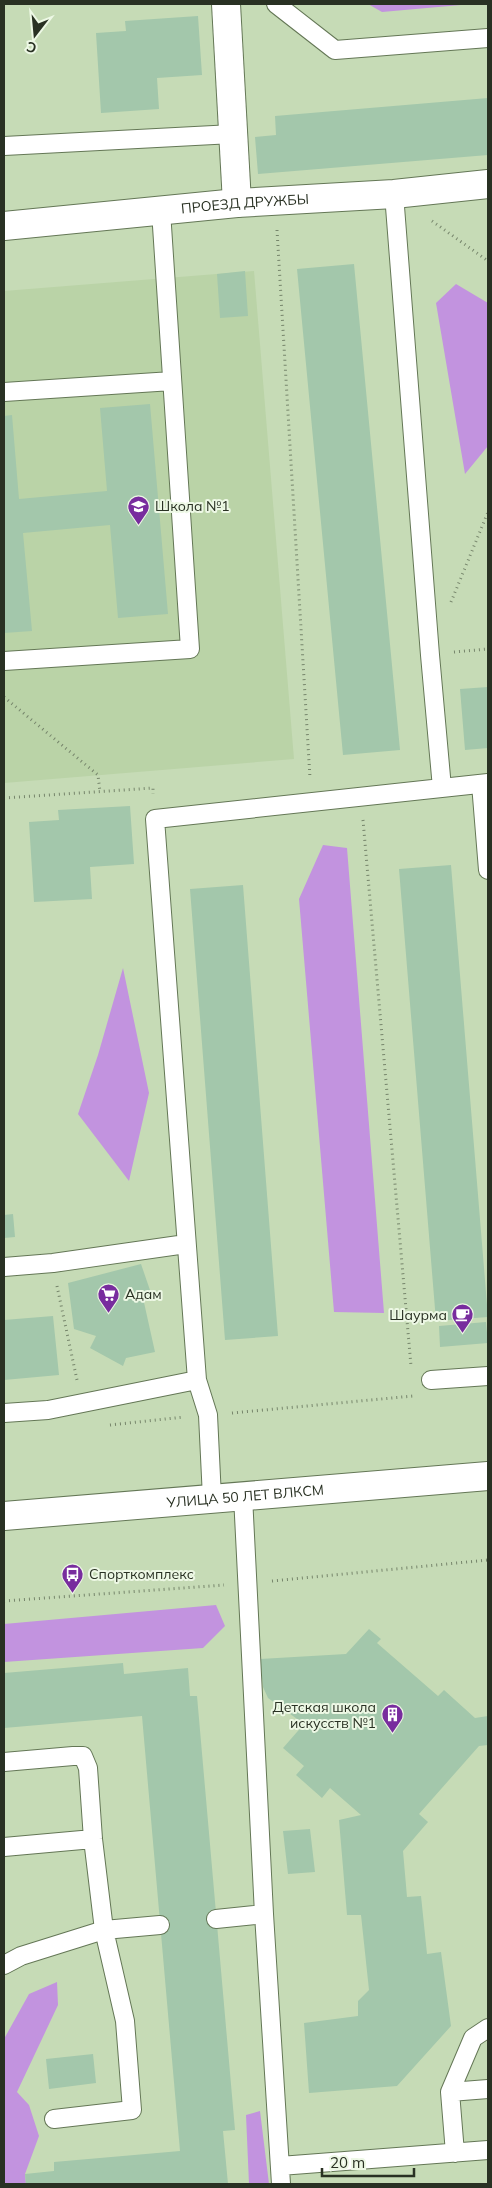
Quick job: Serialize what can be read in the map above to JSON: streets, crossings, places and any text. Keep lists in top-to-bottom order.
{
  "streets": {
    "street": ["ПРОЕЗД ДРУЖБЫ", "УЛИЦА 50 ЛЕТ ВЛКСМ"]
  },
  "places": {
    "school or university": ["Школа №1"],
    "supermarket": ["Адам"],
    "cafe": ["Шаурма"],
    "bus stop": ["Спорткомплекс"],
    "building": ["Детская школа искусств №1"]
  },
  "scale_bar": "20 m",
  "north": "bottom"
}
